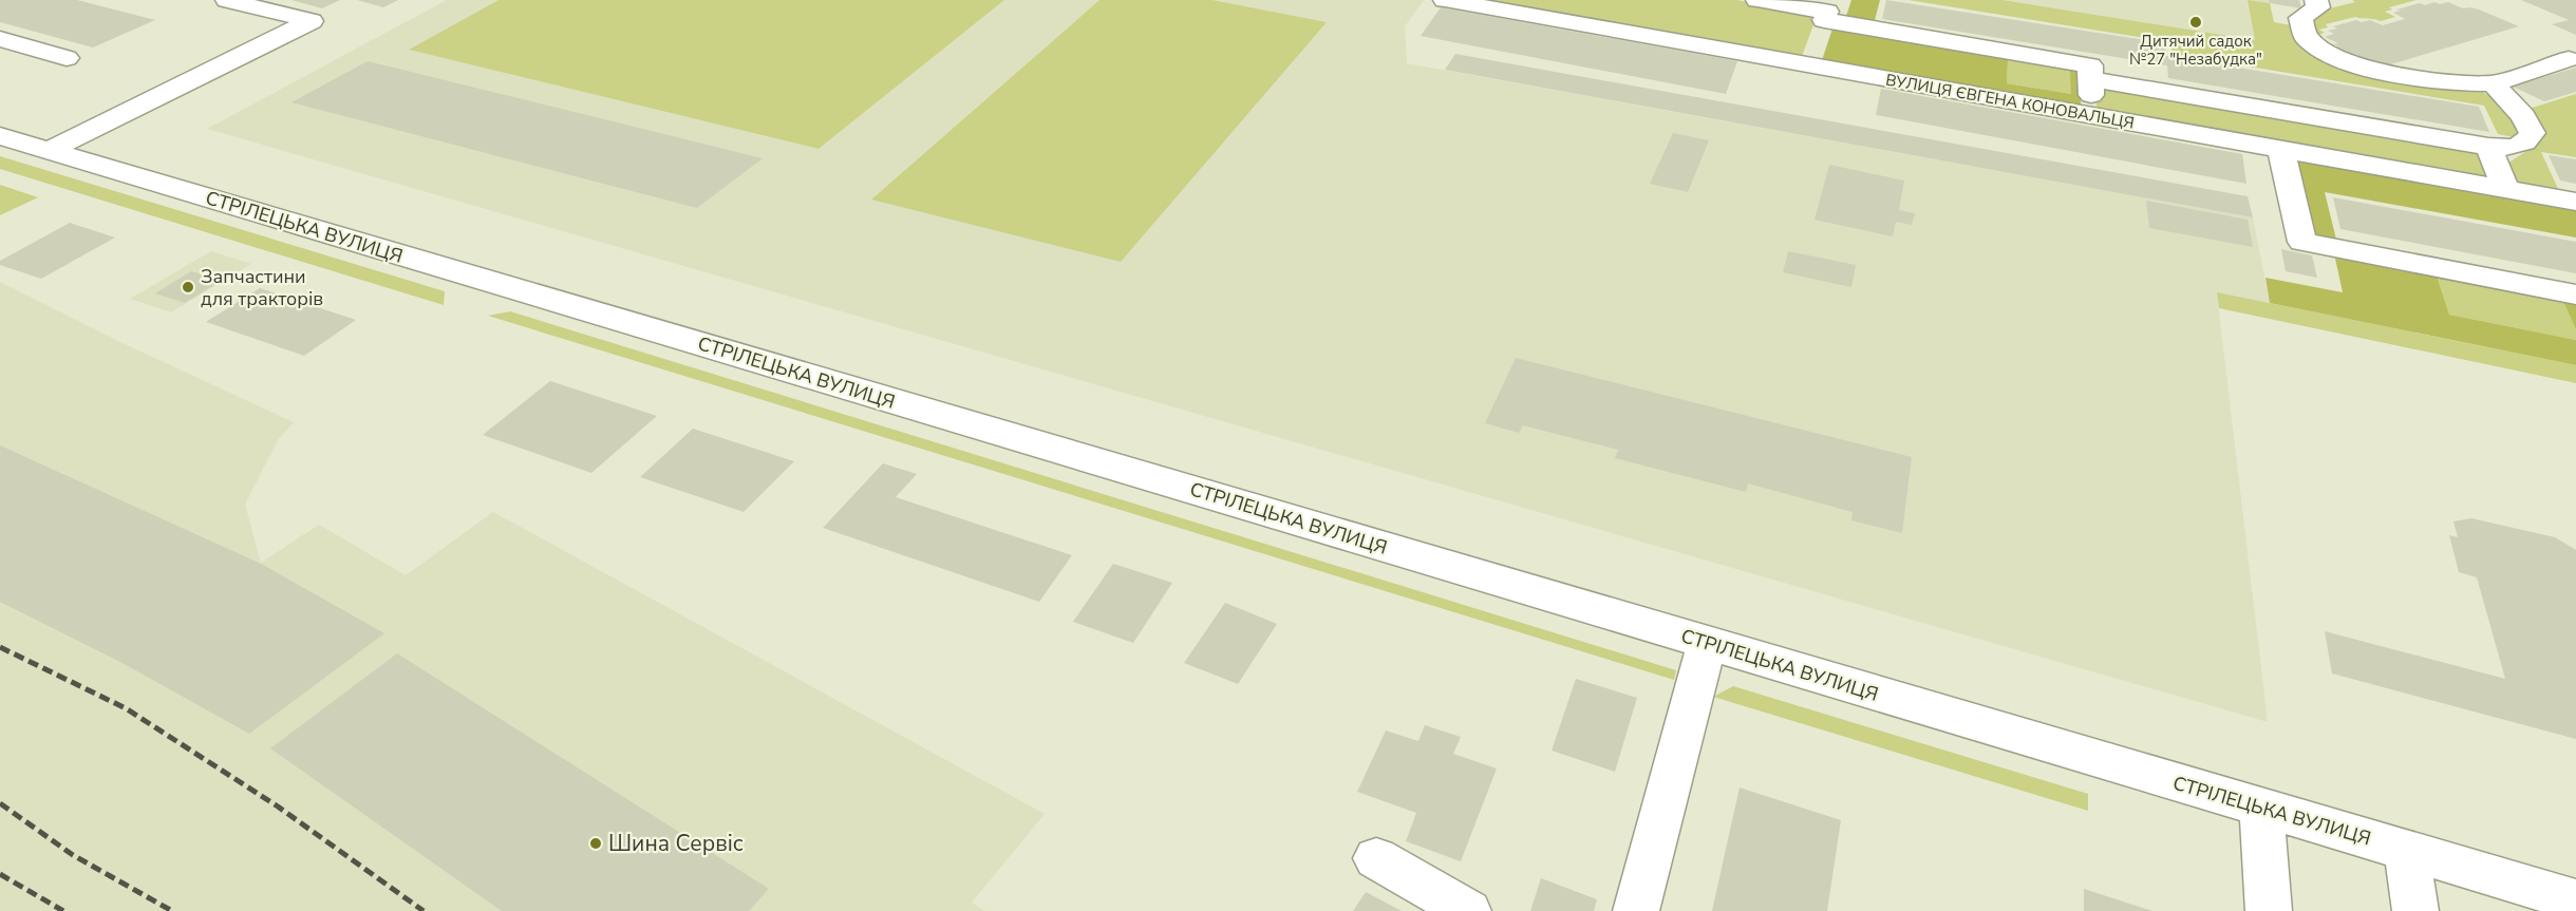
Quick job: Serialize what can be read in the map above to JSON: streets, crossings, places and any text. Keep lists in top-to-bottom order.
{
  "streets": {
    "street": ["ВУЛИЦЯ ЄВГЕНА КОНОВАЛЬЦЯ", "СТРІЛЕЦЬКА ВУЛИЦЯ"]
  },
  "places": ["Дитячий садок №27 \"Незабудка\"", "Запчастини для тракторів", "Шина Сервіс"]
}
